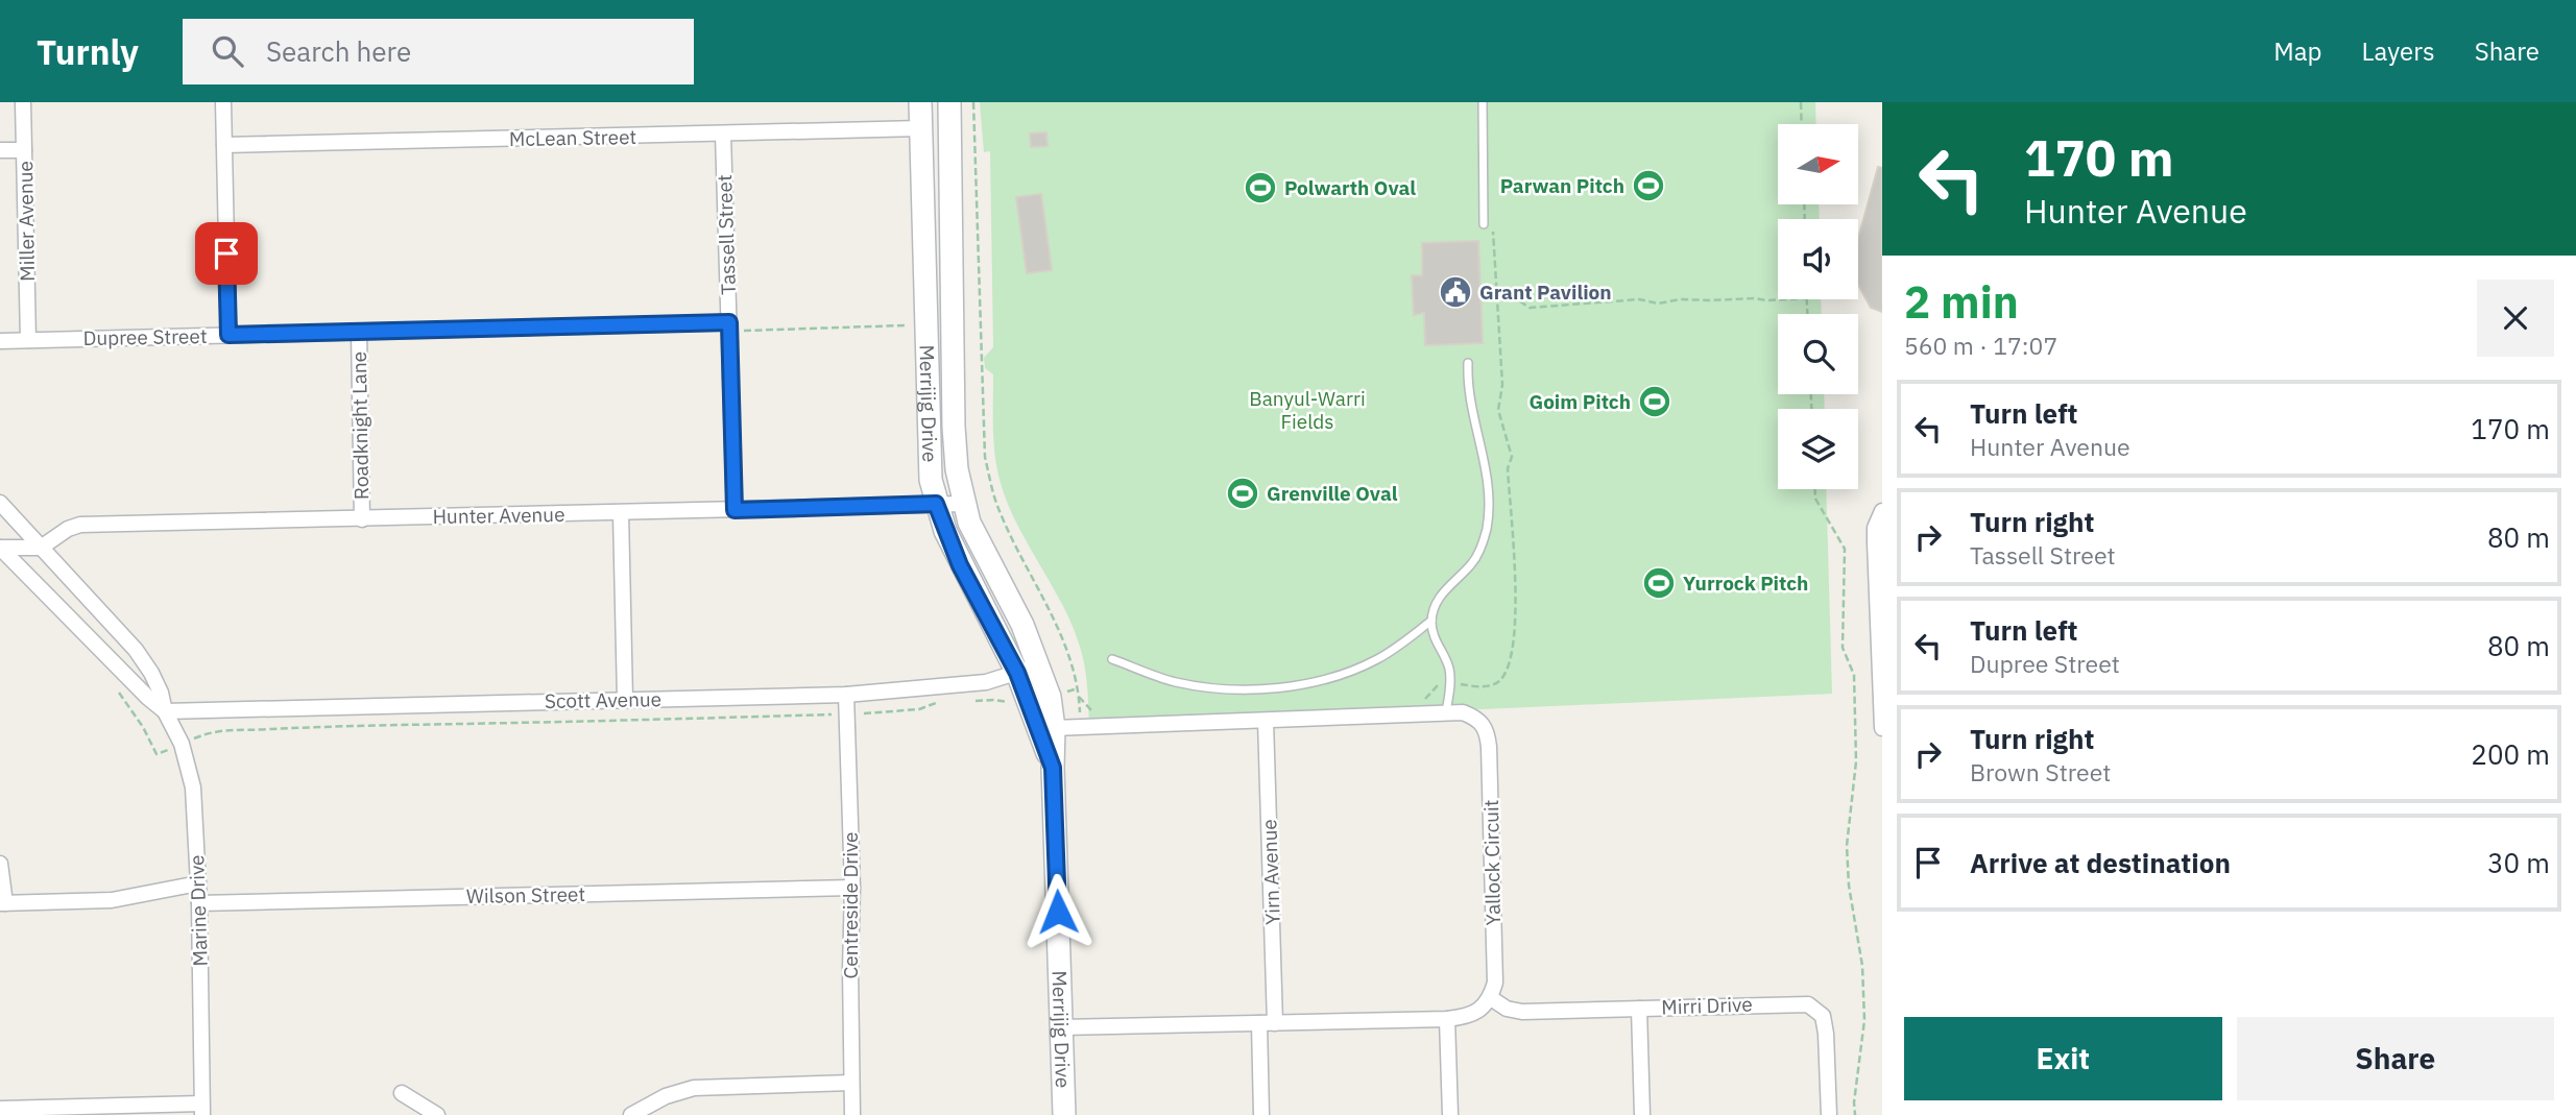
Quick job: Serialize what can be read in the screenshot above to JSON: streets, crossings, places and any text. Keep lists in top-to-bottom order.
{
  "streets": {
    "street": [
      "McLean Street",
      "Miller Avenue",
      "Tassell Street",
      "Dupree Street",
      "Merrijig Drive",
      "Roadknight Lane",
      "Hunter Avenue",
      "Scott Avenue",
      "Yallock Circuit",
      "Yirn Avenue",
      "Wilson Street",
      "Centreside Drive",
      "Marine Drive",
      "Mirri Drive"
    ]
  },
  "crossings": [
    ["McLean Street", "Tassell Street"],
    ["McLean Street", "Merrijig Drive"],
    ["Miller Avenue", "Dupree Street"],
    ["Tassell Street", "Dupree Street"],
    ["Tassell Street", "Hunter Avenue"],
    ["Dupree Street", "Roadknight Lane"],
    ["Merrijig Drive", "Hunter Avenue"],
    ["Merrijig Drive", "Scott Avenue"],
    ["Merrijig Drive", "Yallock Circuit"],
    ["Roadknight Lane", "Hunter Avenue"],
    ["Hunter Avenue", "Marine Drive"],
    ["Scott Avenue", "Centreside Drive"],
    ["Scott Avenue", "Marine Drive"],
    ["Yallock Circuit", "Yirn Avenue"],
    ["Yallock Circuit", "Mirri Drive"],
    ["Wilson Street", "Centreside Drive"],
    ["Wilson Street", "Marine Drive"]
  ],
  "parks": ["Banyul-Warri Fields"],
  "places": {
    "sports": [
      "Parwan Pitch",
      "Polwarth Oval",
      "Goim Pitch",
      "Grenville Oval",
      "Yurrock Pitch"
    ],
    "public building": ["Grant Pavilion"]
  },
  "north": "right",
  "page": {
    "header": "Turnly",
    "search": "Search here",
    "nav": ["Map", "Layers", "Share"],
    "turn": ["170 m", "Hunter Avenue"],
    "heading": ["2 min", "560 m · 17:07"],
    "list": [
      {
        "name": "Turn left",
        "note": "Hunter Avenue",
        "value": "170 m"
      },
      {
        "name": "Turn right",
        "note": "Tassell Street",
        "value": "80 m"
      },
      {
        "name": "Turn left",
        "note": "Dupree Street",
        "value": "80 m"
      },
      {
        "name": "Turn right",
        "note": "Brown Street",
        "value": "200 m"
      },
      {
        "name": "Arrive at destination",
        "value": "30 m"
      }
    ],
    "buttons": ["Exit", "Share"]
  }
}
